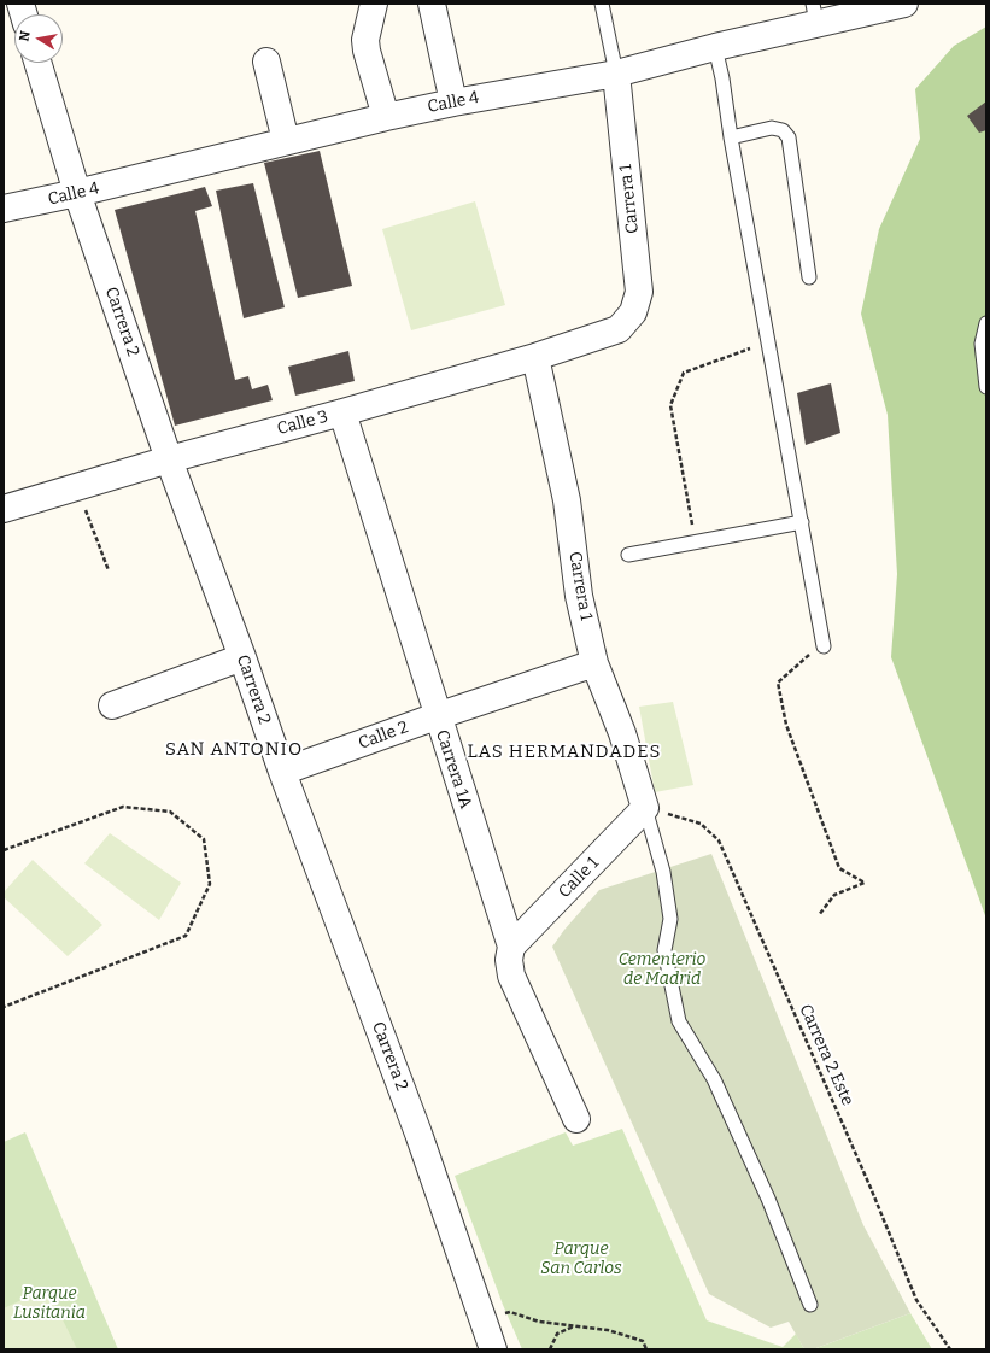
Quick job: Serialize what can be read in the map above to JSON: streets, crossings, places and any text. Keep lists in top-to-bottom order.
{
  "streets": {
    "street": [
      "Calle 4",
      "Carrera 1",
      "Carrera 2",
      "Calle 3",
      "Calle 2",
      "Carrera 1A",
      "Calle 1"
    ],
    "path": ["Carrera 2 Este"]
  },
  "crossings": [
    ["Calle 4", "Carrera 1"],
    ["Calle 4", "Carrera 2"],
    ["Carrera 1", "Calle 3"],
    ["Carrera 1", "Calle 2"],
    ["Carrera 1", "Calle 1"],
    ["Carrera 1", "Carrera 2 Este"],
    ["Carrera 2", "Calle 3"],
    ["Carrera 2", "Calle 2"],
    ["Calle 3", "Carrera 1A"],
    ["Calle 2", "Carrera 1A"],
    ["Carrera 1A", "Calle 1"],
    ["Calle 1", "Carrera 2 Este"]
  ],
  "districts": ["SAN ANTONIO", "LAS HERMANDADES"],
  "parks": ["Cementerio de Madrid", "Parque San Carlos", "Parque Lusitania"],
  "north": "left"
}
